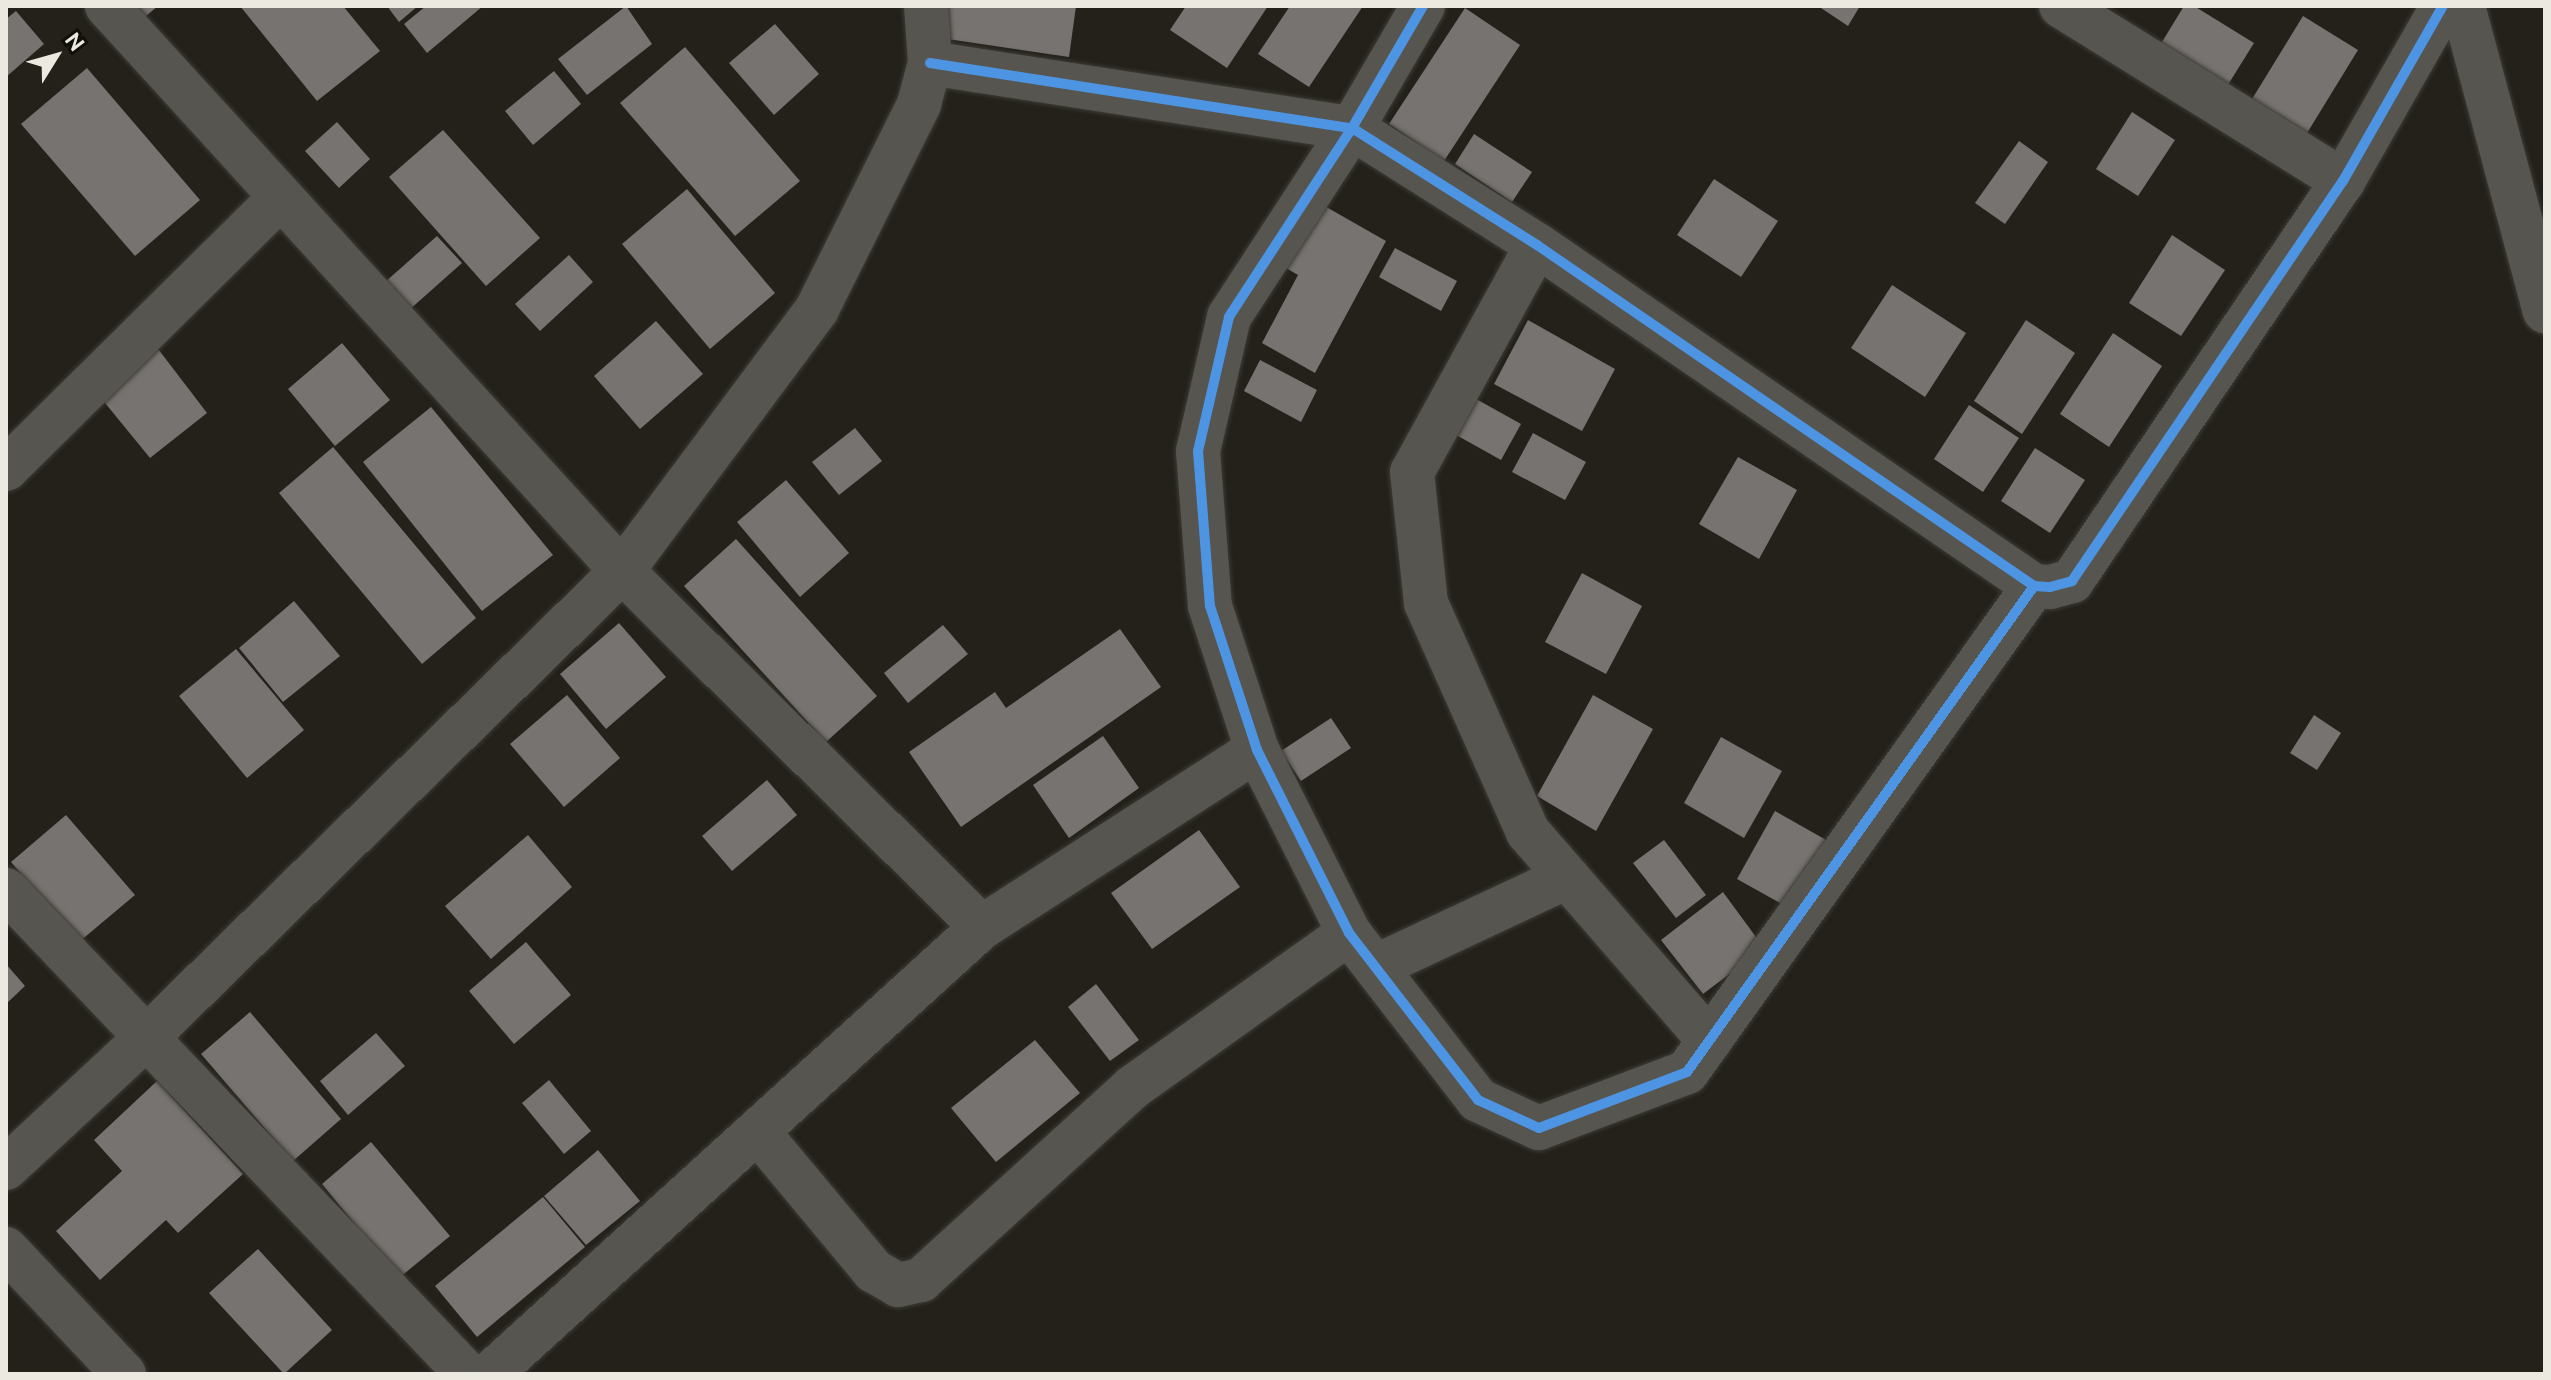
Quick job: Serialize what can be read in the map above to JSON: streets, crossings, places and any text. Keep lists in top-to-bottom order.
{
  "north": "top right"
}
